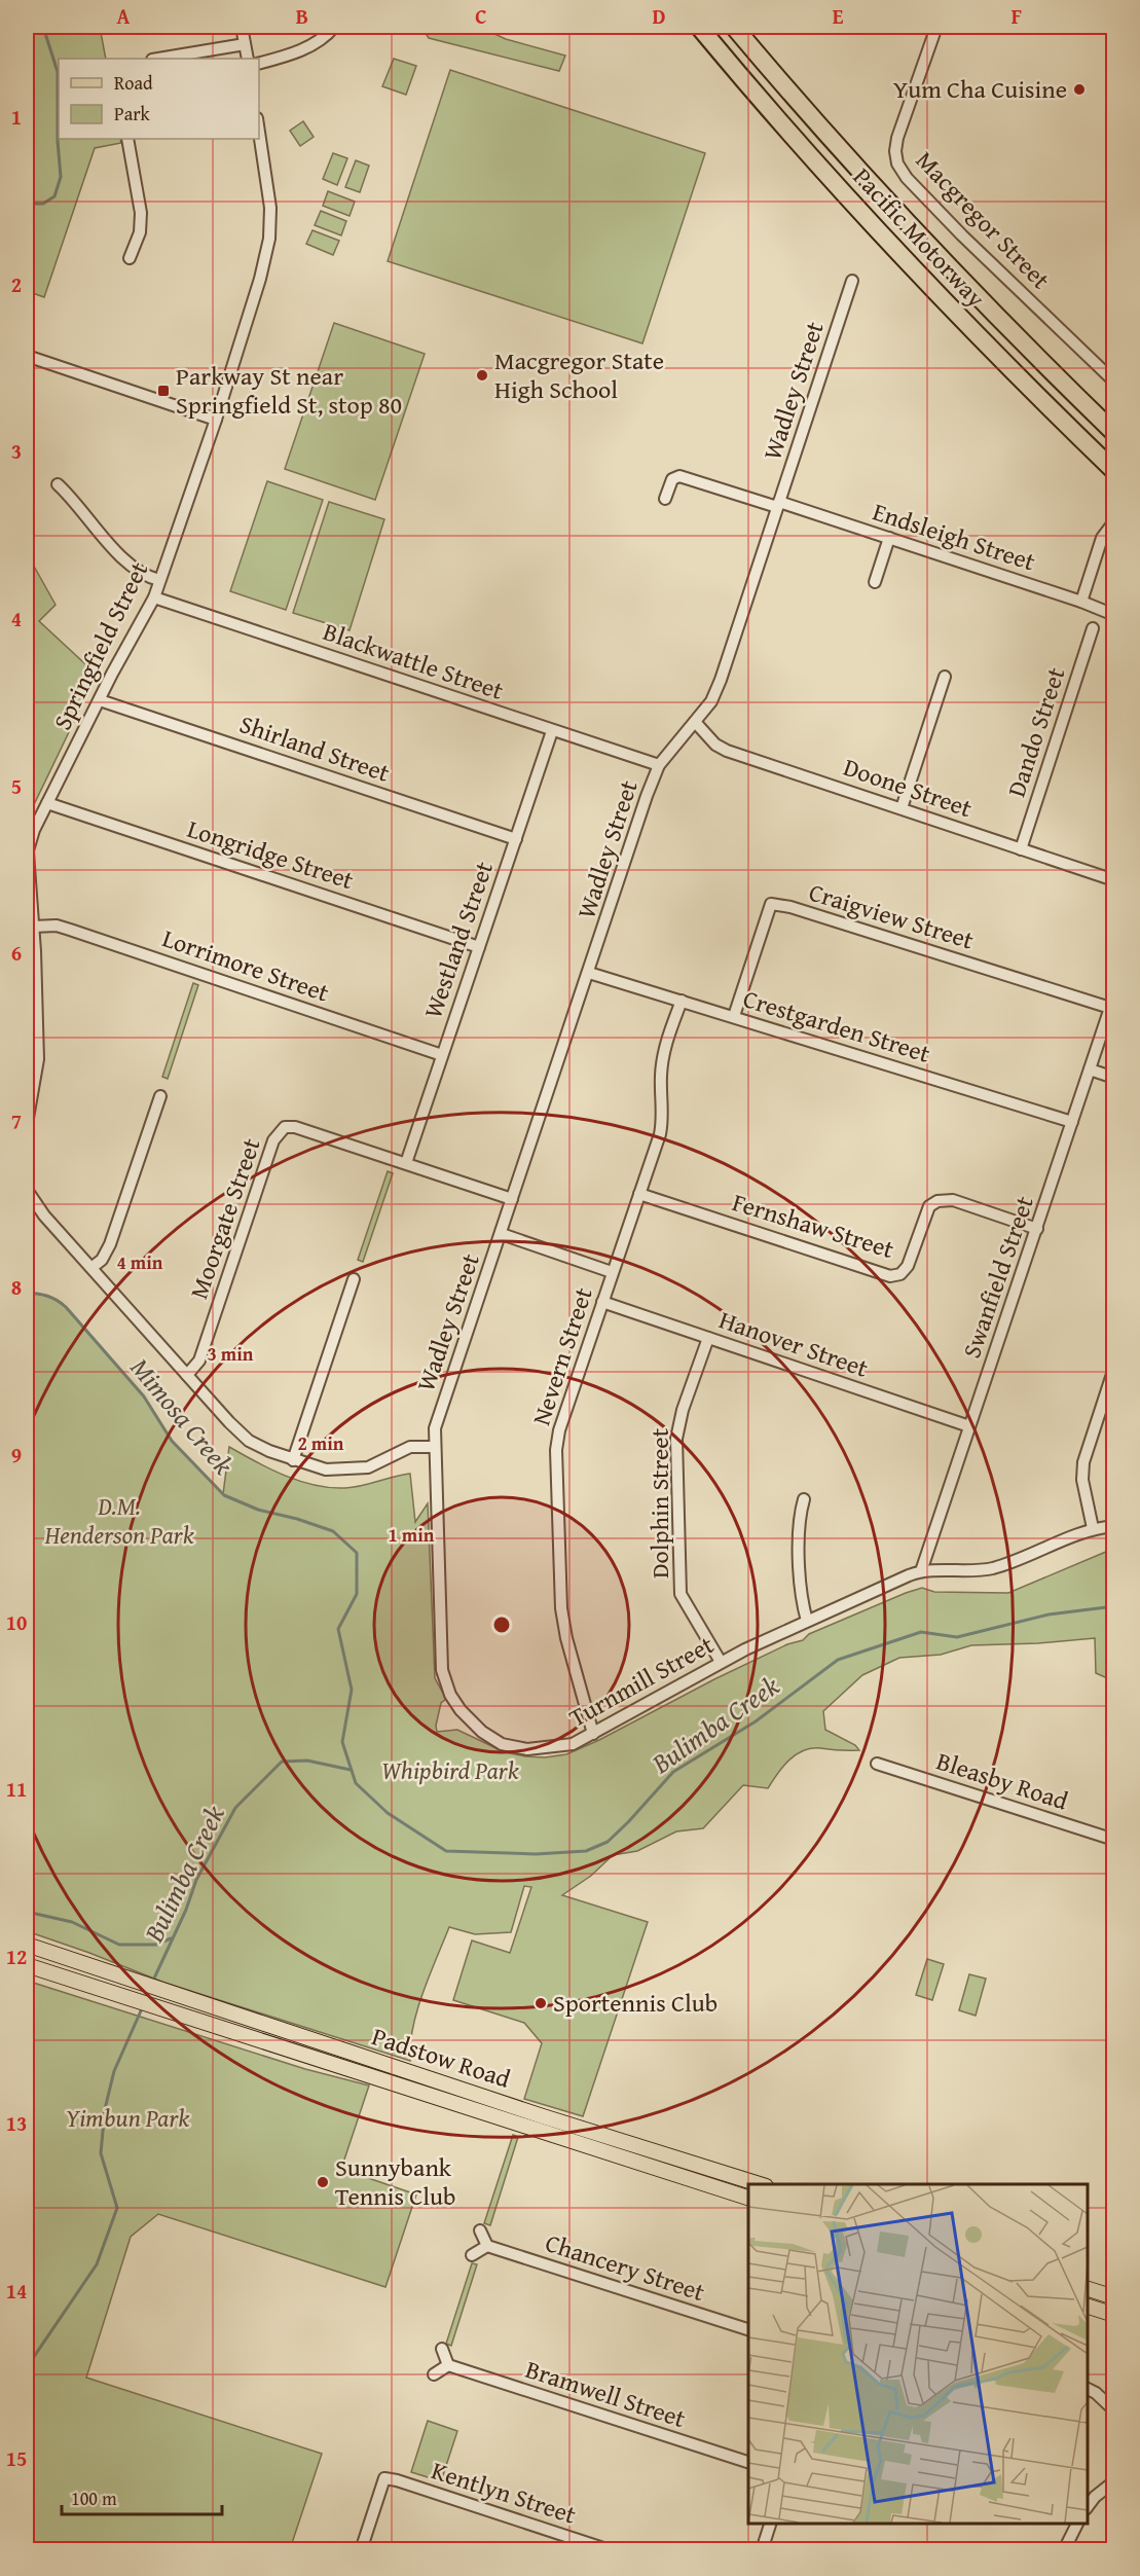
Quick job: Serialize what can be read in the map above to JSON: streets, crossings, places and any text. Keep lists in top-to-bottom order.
{
  "streets": {
    "highway": ["Pacific Motorway"],
    "main road": ["Padstow Road"],
    "street": [
      "Macgregor Street",
      "Wadley Street",
      "Endsleigh Street",
      "Springfield Street",
      "Blackwattle Street",
      "Dando Street",
      "Shirland Street",
      "Doone Street",
      "Longridge Street",
      "Craigview Street",
      "Westland Street",
      "Lorrimore Street",
      "Crestgarden Street",
      "Moorgate Street",
      "Fernshaw Street",
      "Swanfield Street",
      "Hanover Street",
      "Nevern Street",
      "Dolphin Street",
      "Turnmill Street",
      "Bleasby Road",
      "Chancery Street",
      "Bramwell Street",
      "Kentlyn Street"
    ]
  },
  "crossings": [
    ["Wadley Street", "Endsleigh Street"],
    ["Wadley Street", "Blackwattle Street"],
    ["Wadley Street", "Doone Street"],
    ["Wadley Street", "Crestgarden Street"],
    ["Wadley Street", "Moorgate Street"],
    ["Wadley Street", "Turnmill Street"],
    ["Springfield Street", "Blackwattle Street"],
    ["Springfield Street", "Shirland Street"],
    ["Springfield Street", "Longridge Street"],
    ["Springfield Street", "Lorrimore Street"],
    ["Blackwattle Street", "Westland Street"],
    ["Dando Street", "Doone Street"],
    ["Shirland Street", "Westland Street"],
    ["Longridge Street", "Westland Street"],
    ["Craigview Street", "Crestgarden Street"],
    ["Craigview Street", "Swanfield Street"],
    ["Westland Street", "Lorrimore Street"],
    ["Westland Street", "Moorgate Street"],
    ["Crestgarden Street", "Swanfield Street"],
    ["Crestgarden Street", "Nevern Street"],
    ["Fernshaw Street", "Swanfield Street"],
    ["Fernshaw Street", "Nevern Street"],
    ["Swanfield Street", "Hanover Street"],
    ["Swanfield Street", "Turnmill Street"],
    ["Hanover Street", "Nevern Street"],
    ["Hanover Street", "Dolphin Street"],
    ["Nevern Street", "Turnmill Street"],
    ["Dolphin Street", "Turnmill Street"]
  ],
  "water": ["Mimosa Creek", "Bulimba Creek"],
  "parks": ["D.M. Henderson Park", "Whipbird Park", "Yimbun Park"],
  "places": {
    "other": [
      "Yum Cha Cuisine",
      "Macgregor State High School",
      "Sportennis Club",
      "Sunnybank Tennis Club"
    ],
    "transit": ["Parkway St near Springfield St, stop 80"]
  },
  "legend": ["Road", "Park"],
  "scale_bar": "100 m",
  "grid": {
    "columns": [
      "A",
      "B",
      "C",
      "D",
      "E",
      "F"
    ],
    "rows": [
      "1",
      "2",
      "3",
      "4",
      "5",
      "6",
      "7",
      "8",
      "9",
      "10",
      "11",
      "12",
      "13",
      "14",
      "15"
    ]
  },
  "rings": [
    "4 min",
    "3 min",
    "2 min",
    "1 min"
  ]
}
